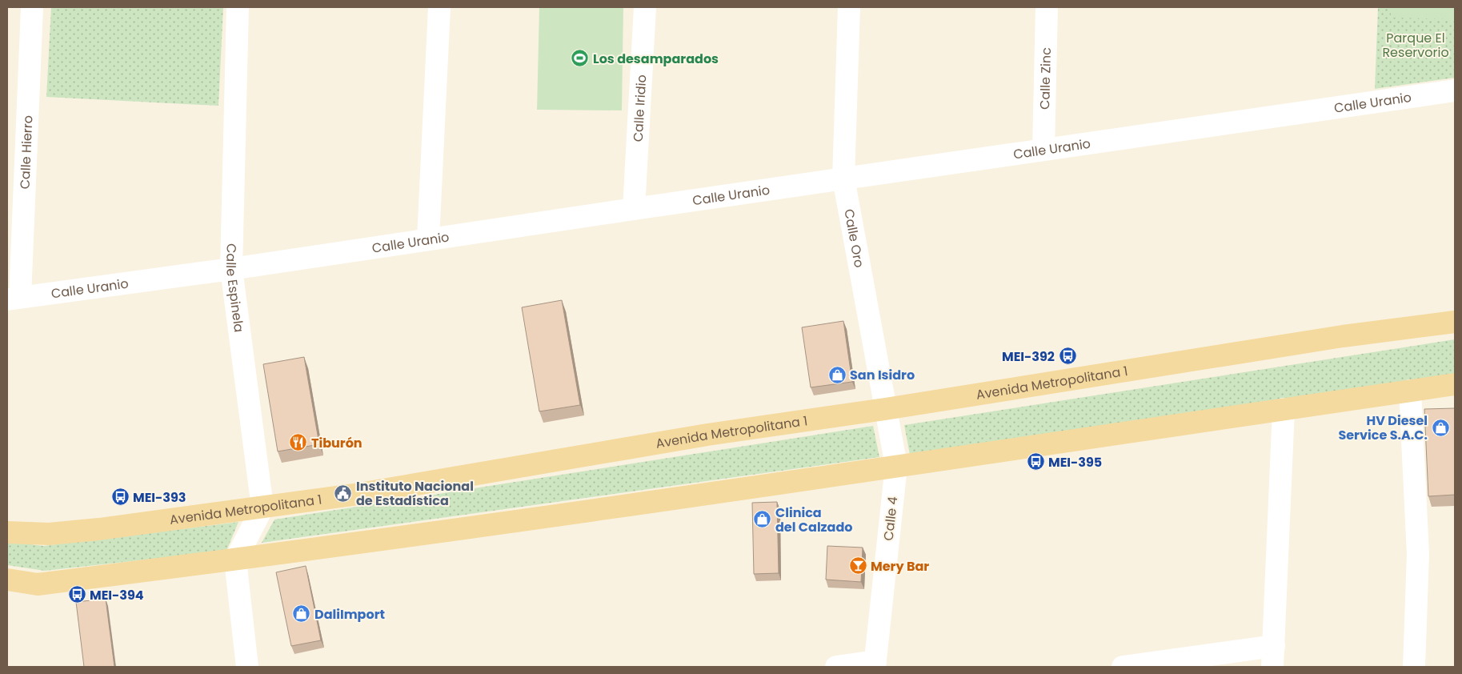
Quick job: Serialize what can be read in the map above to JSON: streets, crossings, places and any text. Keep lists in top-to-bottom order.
{
  "streets": {
    "main road": ["Avenida Metropolitana 1"],
    "street": [
      "Calle Zinc",
      "Calle Uranio",
      "Calle Iridio",
      "Calle Hierro",
      "Calle Oro",
      "Calle Espinela",
      "Calle 4"
    ]
  },
  "crossings": [
    ["Calle Zinc", "Calle Uranio"],
    ["Calle Uranio", "Calle Iridio"],
    ["Calle Uranio", "Calle Hierro"],
    ["Calle Uranio", "Calle Oro"],
    ["Calle Uranio", "Calle Espinela"],
    ["Calle Oro", "Avenida Metropolitana 1"],
    ["Calle Oro", "Calle 4"],
    ["Calle Espinela", "Avenida Metropolitana 1"]
  ],
  "parks": ["Parque El Reservorio"],
  "places": {
    "sports": ["Los desamparados"],
    "bus stop": [
      "MEI-392",
      "MEI-395",
      "MEI-393",
      "MEI-394"
    ],
    "shop": [
      "San Isidro",
      "HV Diesel Service S.A.C.",
      "Clinica del Calzado",
      "DaliImport"
    ],
    "restaurant": ["Tiburón"],
    "public building": ["Instituto Nacional de Estadística"],
    "bar": ["Mery Bar"]
  }
}
